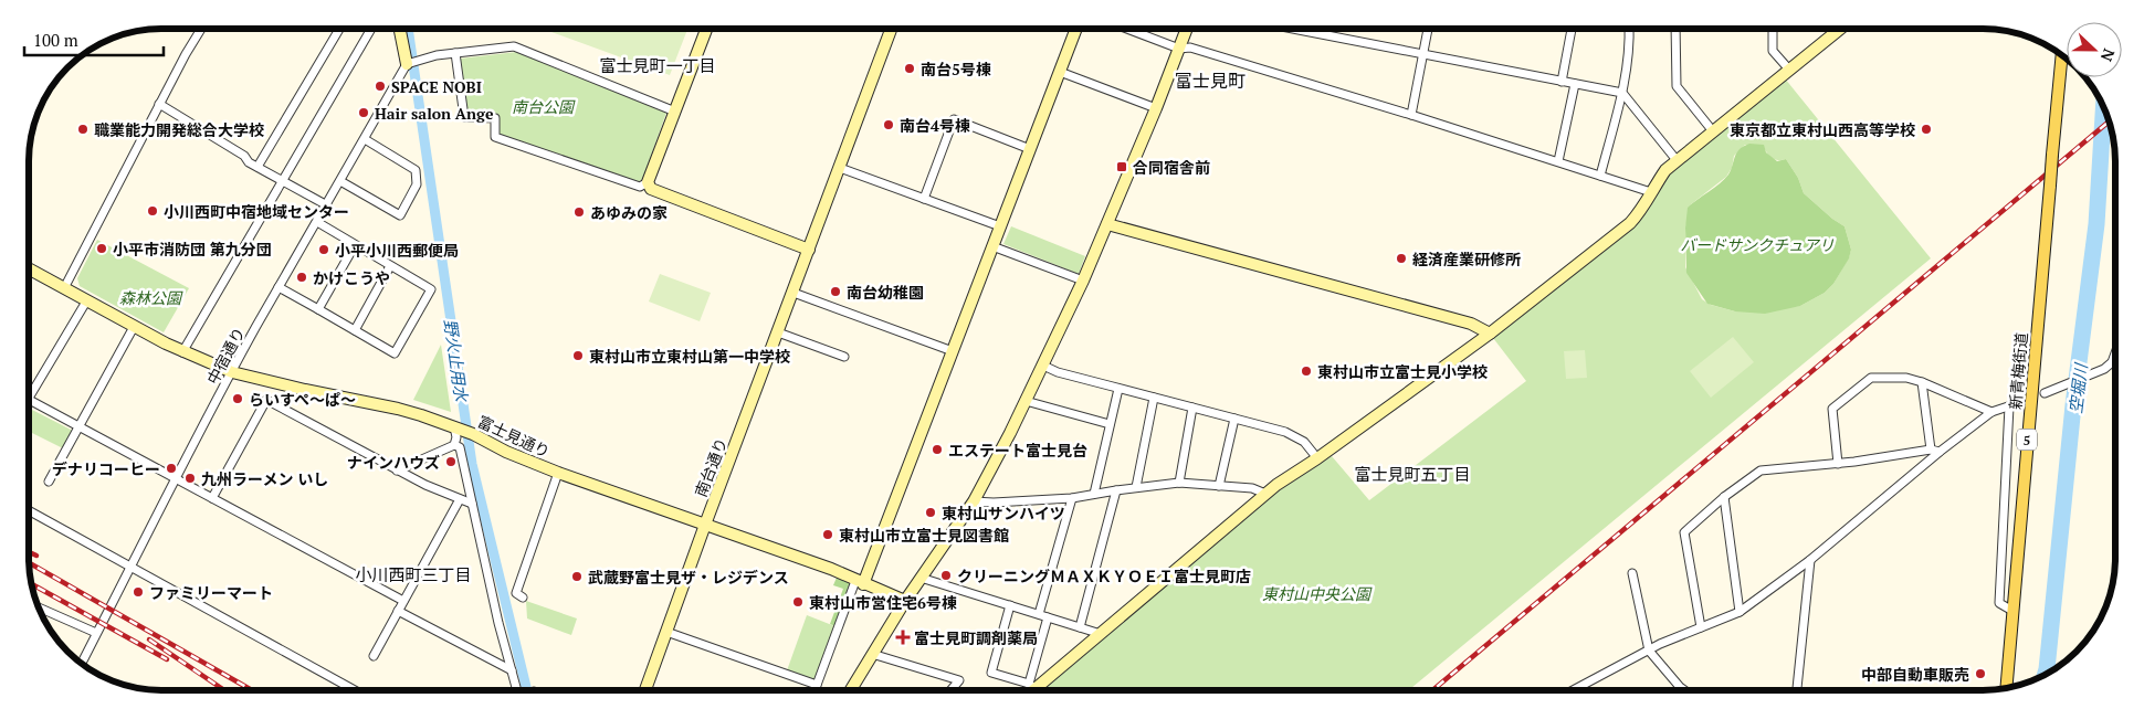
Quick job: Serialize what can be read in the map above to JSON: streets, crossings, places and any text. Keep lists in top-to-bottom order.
{
  "streets": {
    "main road": ["新青梅街道", "5"],
    "street": ["中宿通り", "富士見通り", "南台通り"]
  },
  "crossings": [
    ["中宿通り", "富士見通り"],
    ["富士見通り", "南台通り"]
  ],
  "districts": [
    "富士見町一丁目",
    "富士見町",
    "富士見町五丁目",
    "小川西町三丁目"
  ],
  "water": ["野火止用水", "空堀川"],
  "parks": [
    "南台公園",
    "バードサンクチュアリ",
    "森林公園",
    "東村山中央公園"
  ],
  "places": {
    "other": [
      "南台5号棟",
      "SPACE NOBI",
      "Hair salon Ange",
      "南台4号棟",
      "職業能力開発総合大学校",
      "東京都立東村山西高等学校",
      "小川西町中宿地域センター",
      "あゆみの家",
      "小平市消防団 第九分団",
      "小平小川西郵便局",
      "経済産業研修所",
      "かけこうや",
      "南台幼稚園",
      "東村山市立東村山第一中学校",
      "東村山市立富士見小学校",
      "らいすぺ～ぱ～",
      "エステート富士見台",
      "ナインハウズ",
      "デナリコーヒー",
      "九州ラーメン いし",
      "東村山サンハイツ",
      "東村山市立富士見図書館",
      "クリーニングＭＡＸＫＹＯＥＩ富士見町店",
      "武蔵野富士見ザ・レジデンス",
      "ファミリーマート",
      "東村山市営住宅6号棟",
      "中部自動車販売"
    ],
    "transit": ["合同宿舎前"],
    "health": ["富士見町調剤薬局"]
  },
  "scale_bar": "100 m",
  "north": "right"
}
